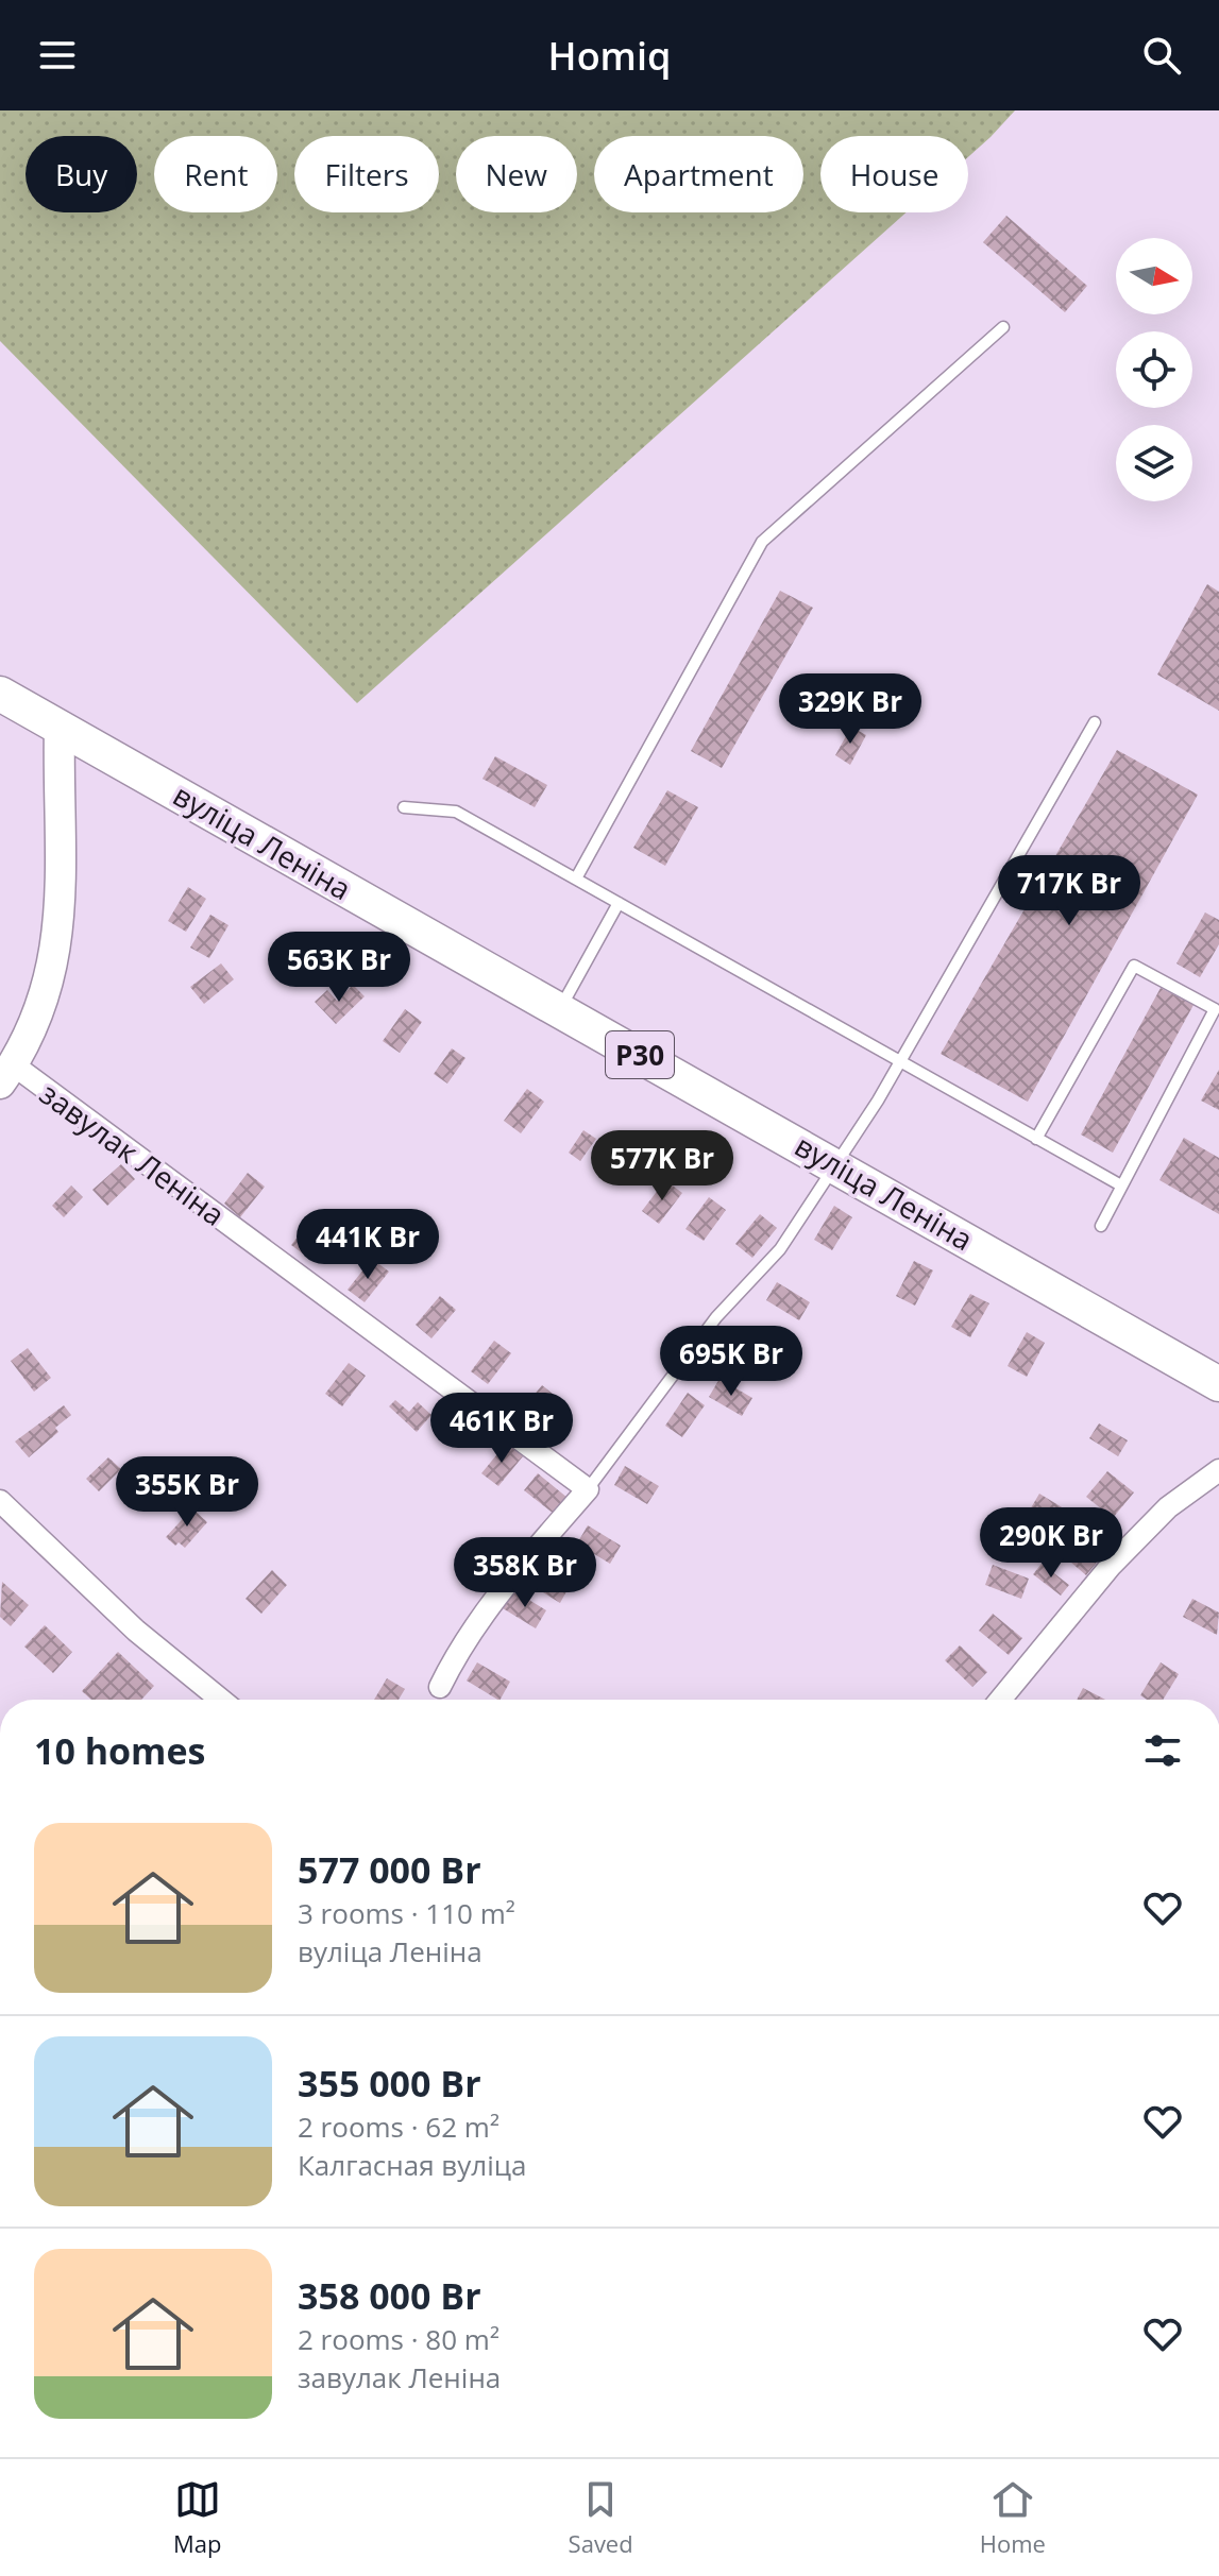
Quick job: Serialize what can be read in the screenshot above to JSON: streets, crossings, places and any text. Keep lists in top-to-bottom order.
{
  "streets": {
    "main road": ["вуліца Леніна", "Р30"],
    "street": ["завулак Леніна"]
  },
  "crossings": [
    ["вуліца Леніна", "Р30"]
  ],
  "north": "right",
  "page": {
    "header": "Homiq",
    "chip": [
      "Buy",
      "Rent",
      "Filters",
      "New",
      "Apartment",
      "House"
    ],
    "price": [
      "329K Br",
      "717K Br",
      "563K Br",
      "577K Br",
      "441K Br",
      "695K Br",
      "461K Br",
      "355K Br",
      "290K Br",
      "358K Br"
    ],
    "heading": "10 homes",
    "list": [
      {
        "name": "577 000 Br",
        "note": "3 rooms · 110 m² · вуліца Леніна"
      },
      {
        "name": "355 000 Br",
        "note": "2 rooms · 62 m² · Калгасная вуліца"
      },
      {
        "name": "358 000 Br",
        "note": "2 rooms · 80 m² · завулак Леніна"
      }
    ],
    "tabs": ["Map", "Saved", "Home"]
  }
}
